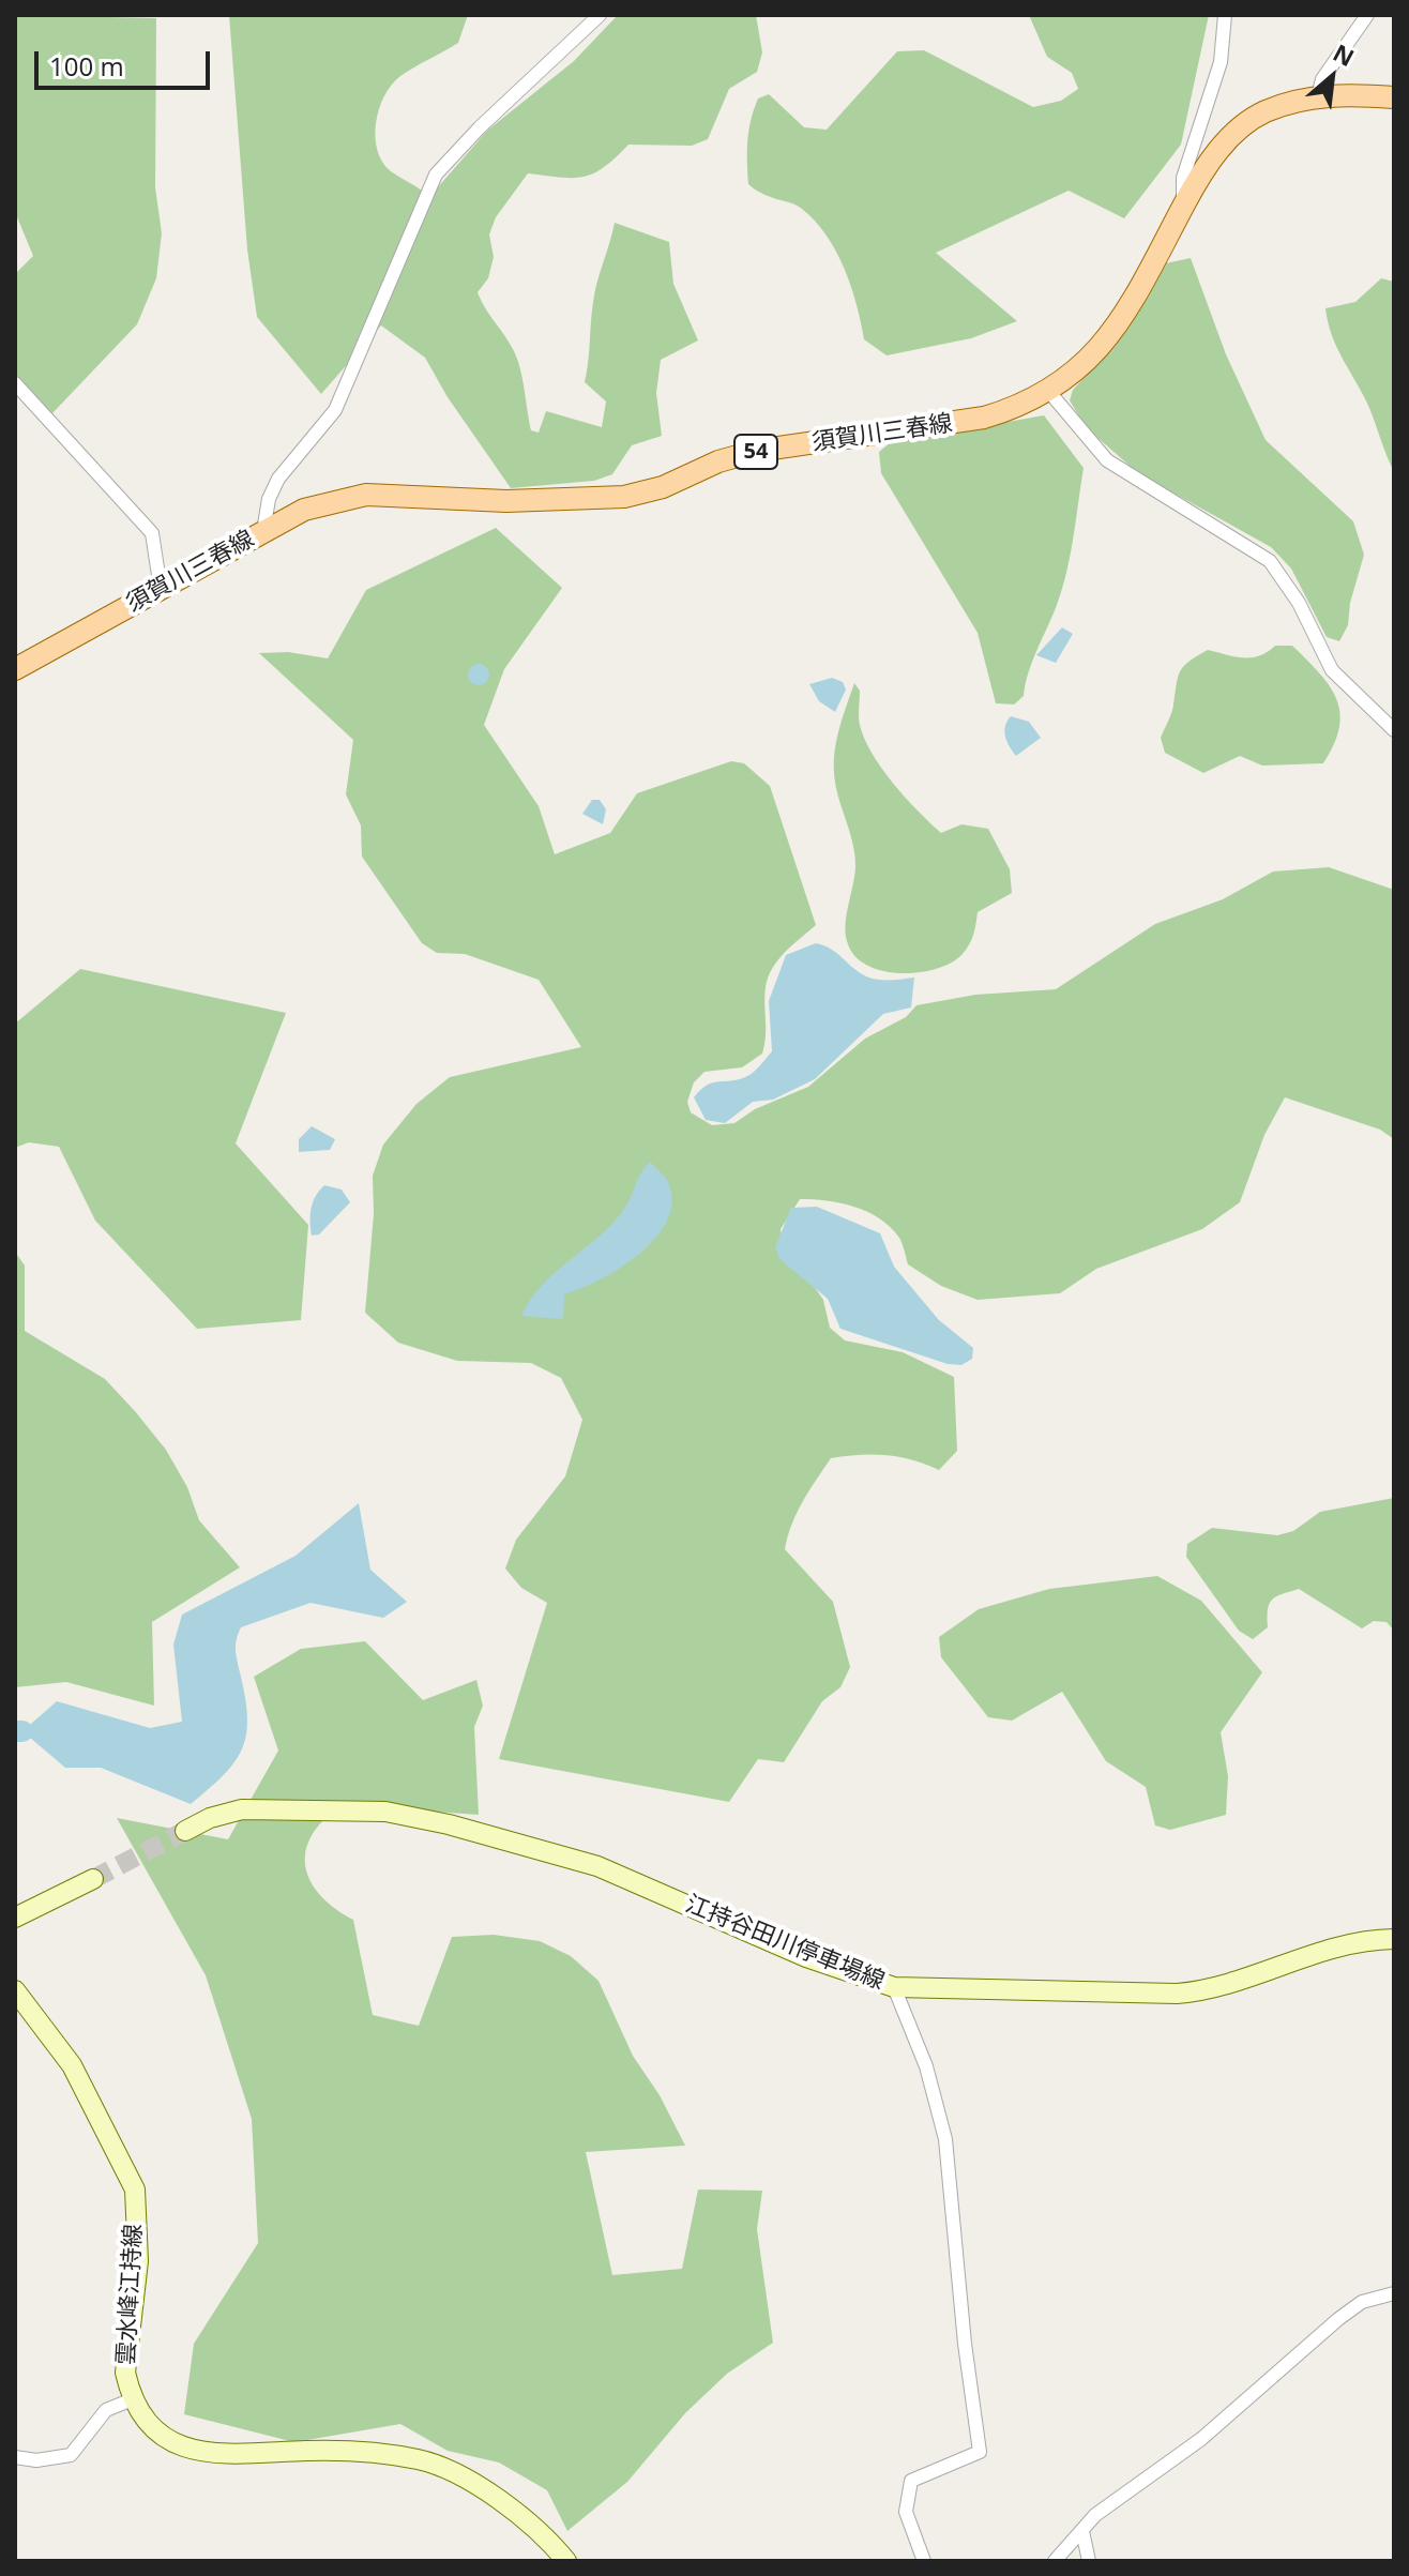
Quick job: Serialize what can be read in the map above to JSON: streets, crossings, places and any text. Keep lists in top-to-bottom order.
{
  "streets": {
    "main road": [
      "須賀川三春線",
      "54",
      "江持谷田川停車場線",
      "雲水峰江持線"
    ]
  },
  "scale_bar": "100 m",
  "north": "top right"
}
